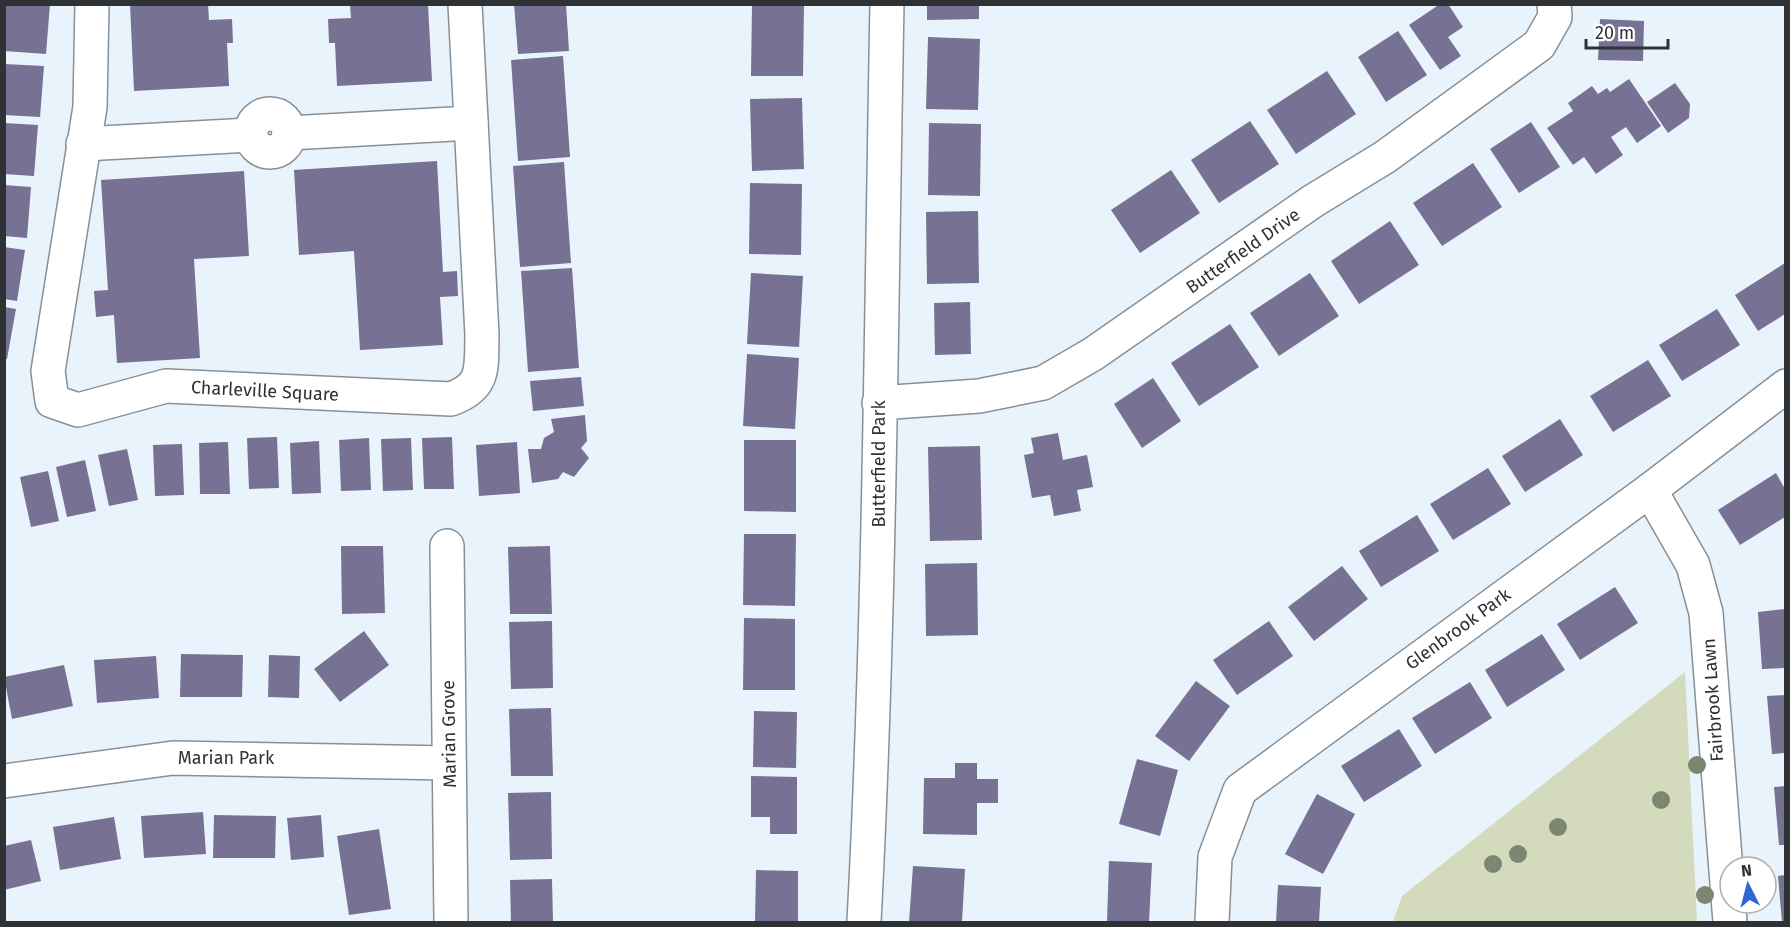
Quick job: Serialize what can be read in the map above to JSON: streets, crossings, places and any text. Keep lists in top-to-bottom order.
{
  "streets": {
    "street": [
      "Butterfield Drive",
      "Charleville Square",
      "Butterfield Park",
      "Glenbrook Park",
      "Fairbrook Lawn",
      "Marian Grove",
      "Marian Park"
    ]
  },
  "crossings": [
    ["Butterfield Drive", "Butterfield Park"],
    ["Glenbrook Park", "Fairbrook Lawn"],
    ["Marian Grove", "Marian Park"]
  ],
  "scale_bar": "20 m",
  "north": "top"
}
